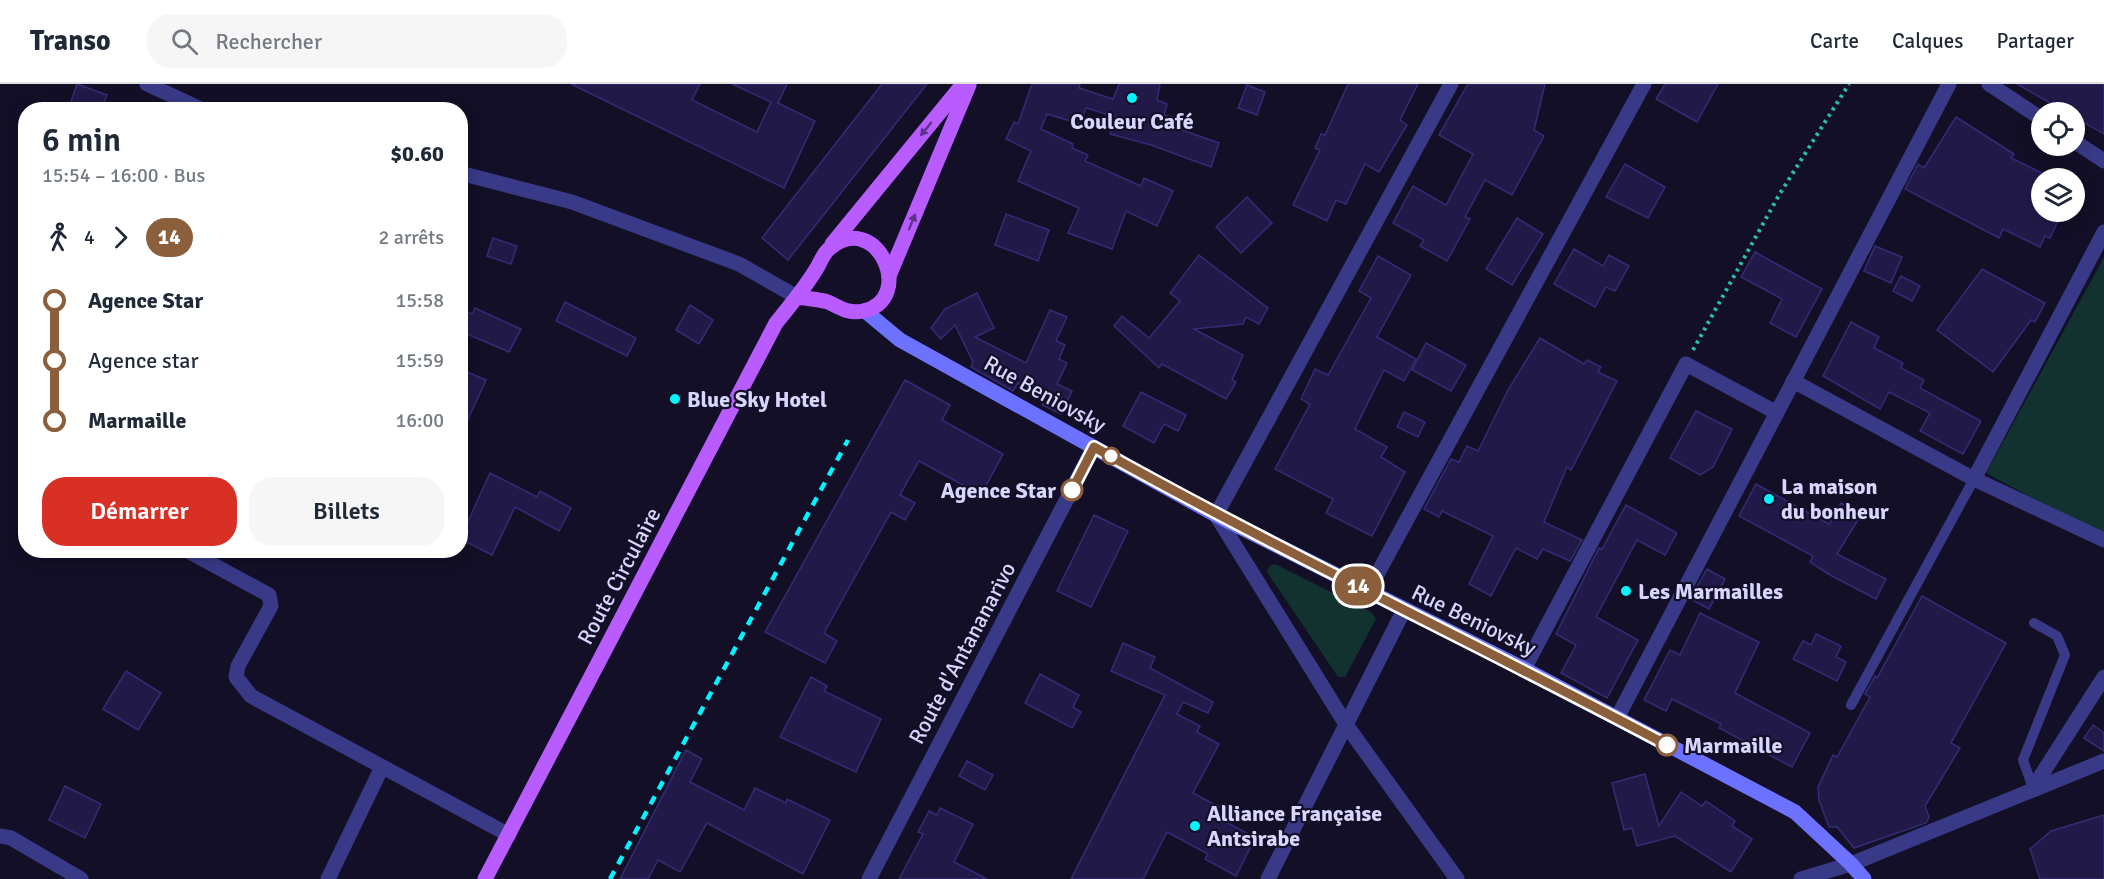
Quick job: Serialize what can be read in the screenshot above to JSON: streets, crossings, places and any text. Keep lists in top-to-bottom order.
{
  "streets": {
    "main road": ["Route Circulaire"],
    "street": ["Rue Beniovsky", "Route d'Antananarivo"]
  },
  "crossings": [
    ["Rue Beniovsky", "Route Circulaire"],
    ["Rue Beniovsky", "Route d'Antananarivo"]
  ],
  "places": [
    "Couleur Café",
    "Blue Sky Hotel",
    "Agence Star",
    "La maison du bonheur",
    "Les Marmailles",
    "Marmaille",
    "Alliance Française Antsirabe"
  ],
  "lines": ["bus line 14"],
  "page": {
    "header": "Transo",
    "search": "Rechercher",
    "nav": ["Carte", "Calques", "Partager"],
    "on_map": "14",
    "heading": ["6 min", "15:54 – 16:00 · Bus", "$0.60"],
    "legs": ["4", "14", "2 arrêts"],
    "list": [
      {
        "name": "Agence Star",
        "value": "15:58"
      },
      {
        "name": "Agence star",
        "value": "15:59"
      },
      {
        "name": "Marmaille",
        "value": "16:00"
      }
    ],
    "buttons": ["Démarrer", "Billets"]
  }
}
